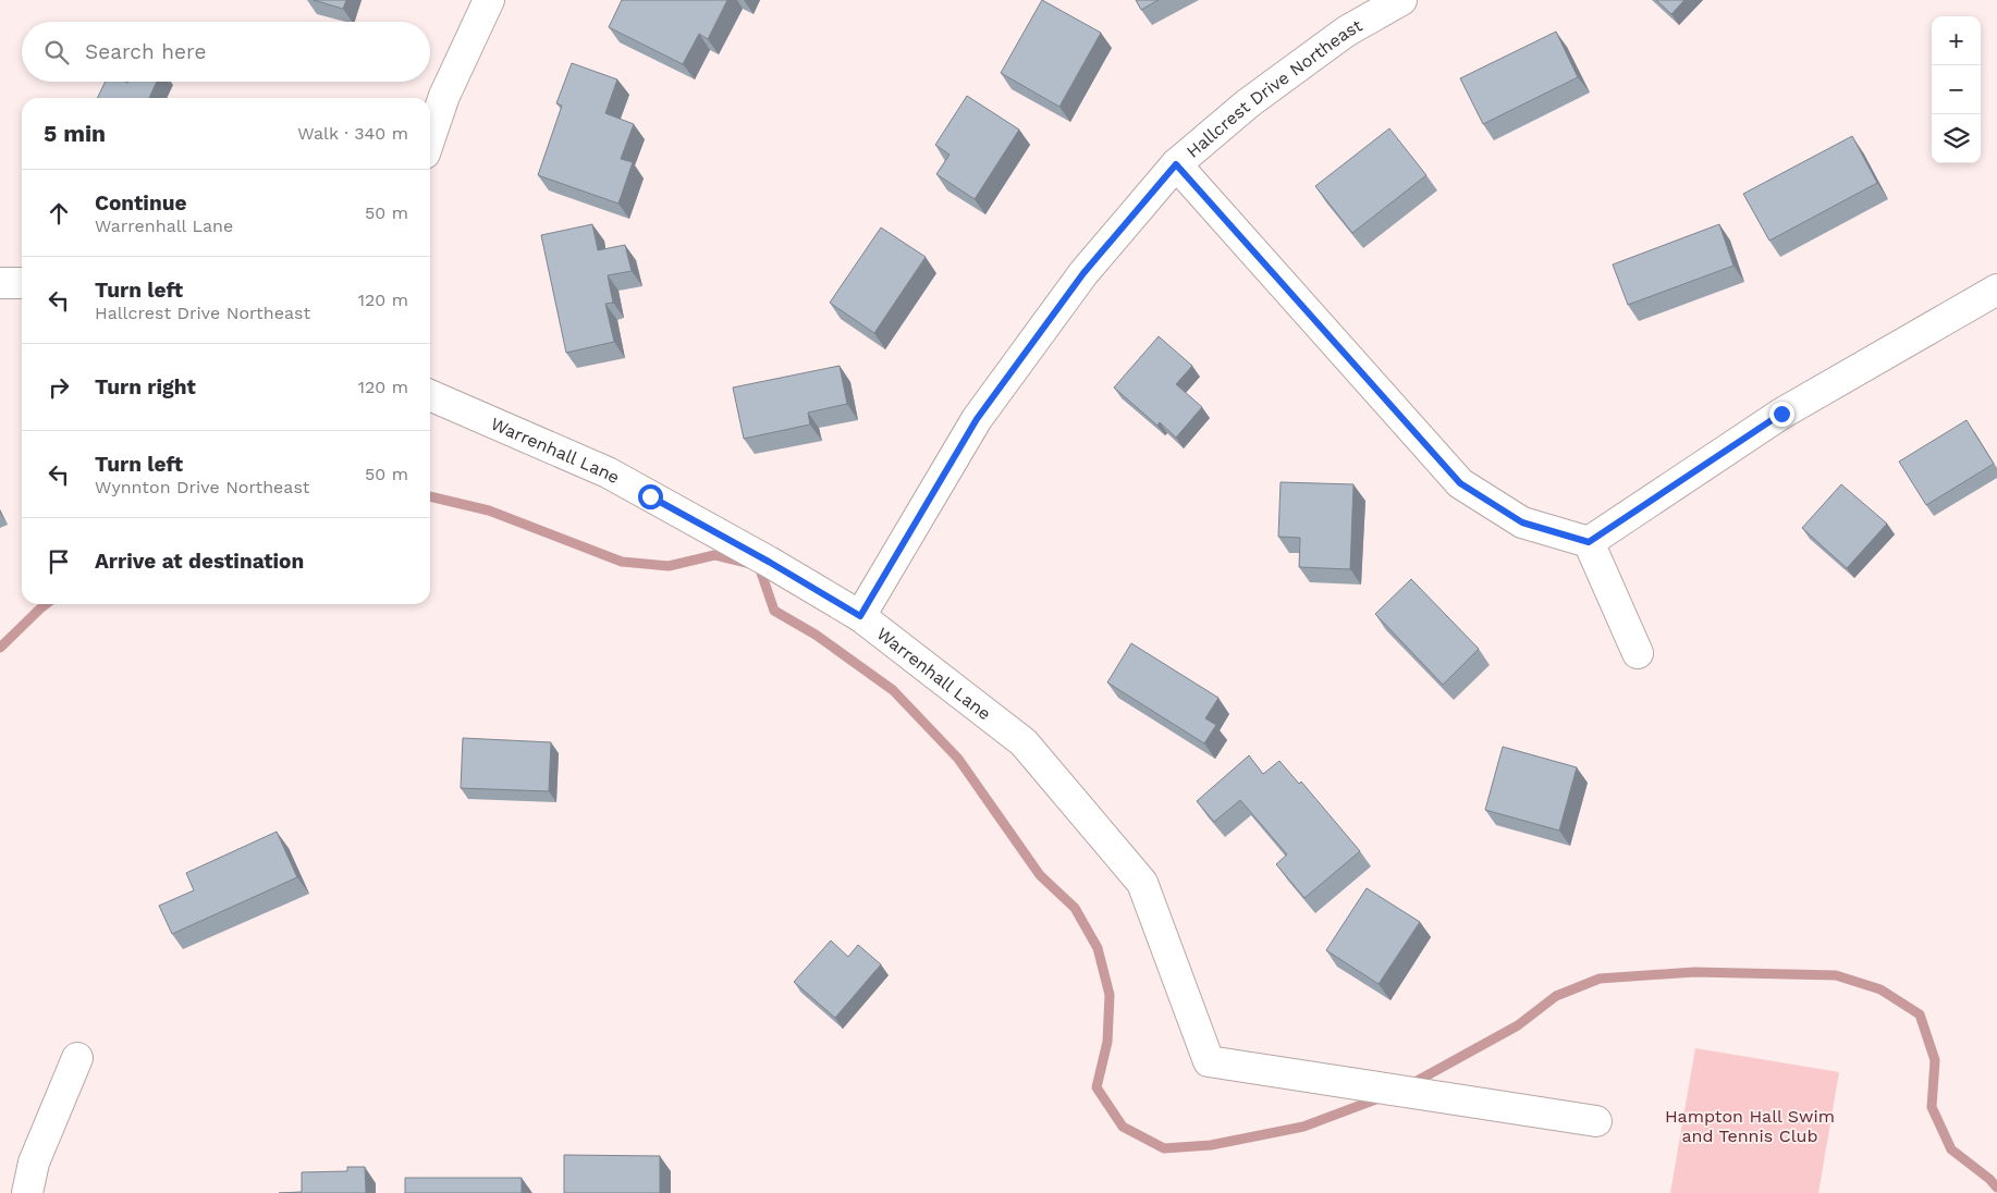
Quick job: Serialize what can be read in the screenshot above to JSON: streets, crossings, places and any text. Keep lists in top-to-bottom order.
{
  "streets": {
    "street": ["Hallcrest Drive Northeast", "Warrenhall Lane"]
  },
  "crossings": [
    ["Hallcrest Drive Northeast", "Warrenhall Lane"]
  ],
  "parks": ["Hampton Hall Swim and Tennis Club"],
  "page": {
    "map_buttons": ["+", "−"],
    "search": "Search here",
    "heading": ["5 min", "Walk · 340 m"],
    "list": [
      ["Continue", "Warrenhall Lane", "50 m"],
      ["Turn left", "Hallcrest Drive Northeast", "120 m"],
      ["Turn right", "120 m"],
      ["Turn left", "Wynnton Drive Northeast", "50 m"],
      "Arrive at destination"
    ]
  }
}
